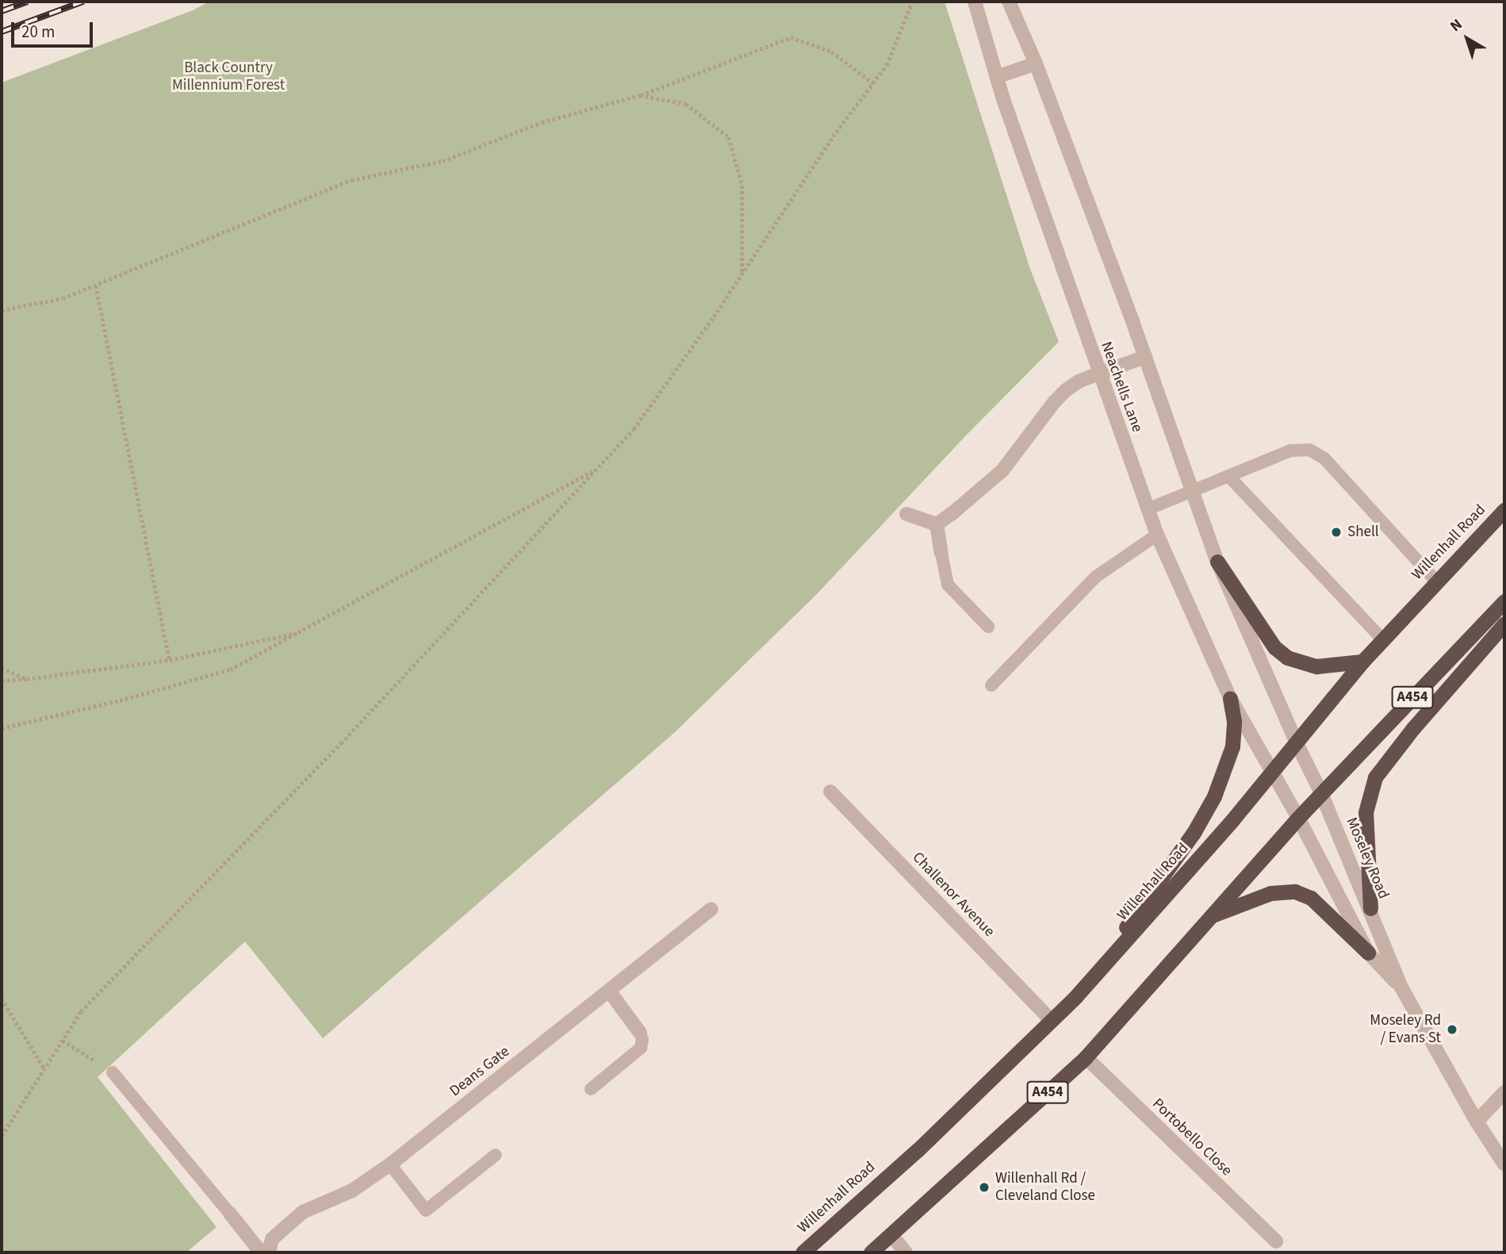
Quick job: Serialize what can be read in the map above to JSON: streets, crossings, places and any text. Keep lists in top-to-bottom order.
{
  "streets": {
    "highway": ["Willenhall Road", "A454"],
    "street": [
      "Neachells Lane",
      "Moseley Road",
      "Challenor Avenue",
      "Deans Gate",
      "Portobello Close"
    ]
  },
  "crossings": [
    ["Neachells Lane", "Willenhall Road"],
    ["Neachells Lane", "Moseley Road"],
    ["Willenhall Road", "Moseley Road"],
    ["Willenhall Road", "Challenor Avenue"],
    ["A454", "Moseley Road"],
    ["A454", "Portobello Close"]
  ],
  "parks": ["Black Country Millennium Forest"],
  "places": ["Shell", "Moseley Rd / Evans St", "Willenhall Rd / Cleveland Close"],
  "scale_bar": "20 m",
  "north": "top left"
}
